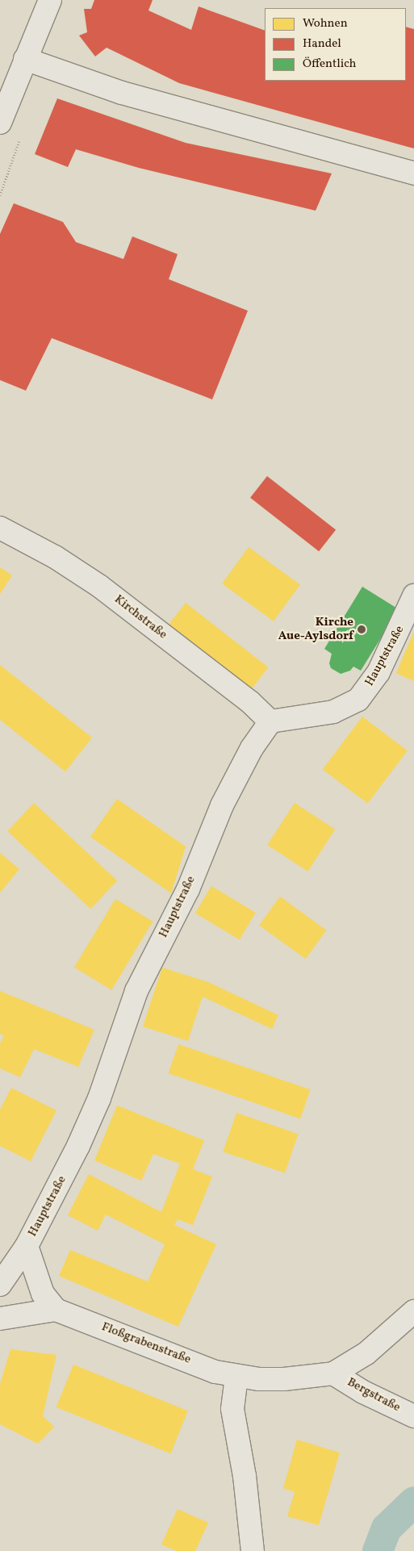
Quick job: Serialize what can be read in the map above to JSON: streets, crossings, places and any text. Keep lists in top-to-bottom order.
{
  "streets": {
    "street": [
      "Kirchstraße",
      "Hauptstraße",
      "Floßgrabenstraße",
      "Bergstraße"
    ]
  },
  "crossings": [
    ["Kirchstraße", "Hauptstraße"],
    ["Hauptstraße", "Floßgrabenstraße"],
    ["Floßgrabenstraße", "Bergstraße"]
  ],
  "places": ["Kirche Aue-Aylsdorf"],
  "legend": ["Wohnen", "Handel", "Öffentlich"]
}
